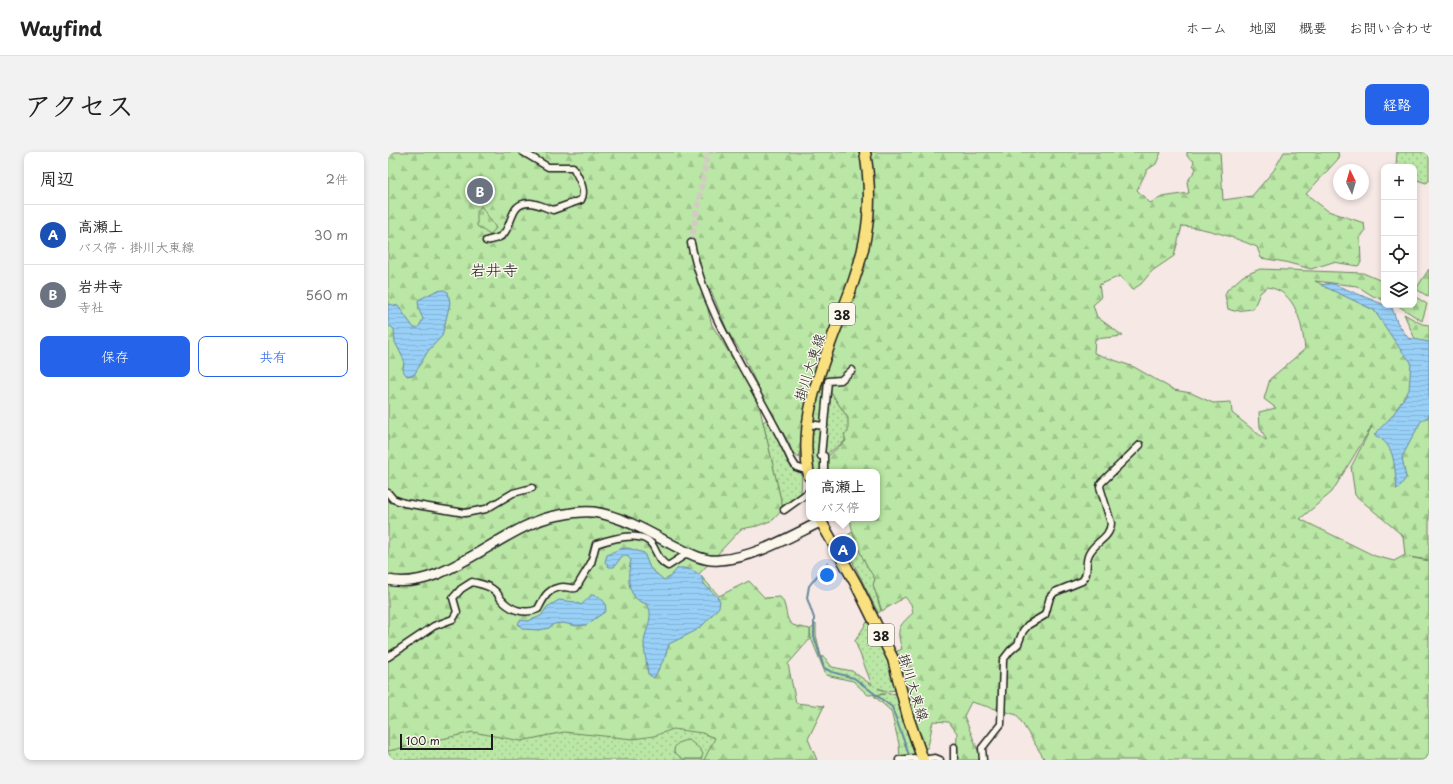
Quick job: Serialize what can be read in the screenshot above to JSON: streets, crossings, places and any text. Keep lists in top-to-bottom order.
{
  "streets": {
    "main road": ["38", "掛川大東線"]
  },
  "districts": ["岩井寺"],
  "scale_bar": "100 m",
  "north": "top",
  "page": {
    "header": "Wayfind",
    "nav": [
      "ホーム",
      "地図",
      "概要",
      "お問い合わせ"
    ],
    "title": "アクセス",
    "buttons": [
      "経路",
      ["保存", "共有"]
    ],
    "heading": ["周辺", "2件"],
    "map_buttons": ["+", "−"],
    "pins": ["B", "A"],
    "list": [
      {
        "mark": "A",
        "name": "高瀬上",
        "note": "バス停 · 掛川大東線",
        "value": "30 m"
      },
      {
        "mark": "B",
        "name": "岩井寺",
        "note": "寺社",
        "value": "560 m"
      }
    ],
    "popup": ["高瀬上", "バス停"],
    "scale": "100 m"
  }
}
